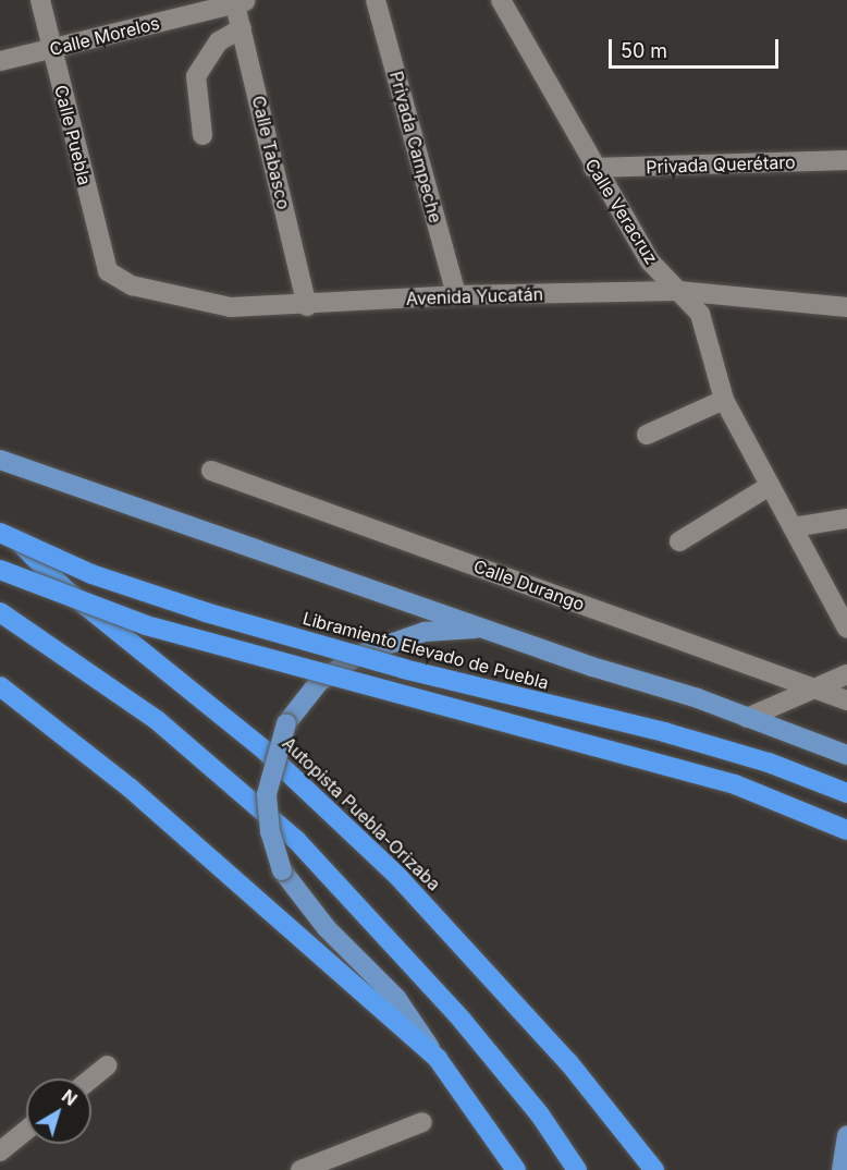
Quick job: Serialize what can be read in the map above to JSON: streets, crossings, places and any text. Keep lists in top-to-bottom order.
{
  "streets": {
    "highway": ["Libramiento Elevado de Puebla", "Autopista Puebla-Orizaba"],
    "street": [
      "Calle Morelos",
      "Calle Puebla",
      "Privada Campeche",
      "Calle Tabasco",
      "Privada Querétaro",
      "Calle Veracruz",
      "Avenida Yucatán",
      "Calle Durango"
    ]
  },
  "crossings": [
    ["Calle Morelos", "Calle Puebla"],
    ["Calle Morelos", "Calle Tabasco"],
    ["Calle Puebla", "Avenida Yucatán"],
    ["Privada Campeche", "Avenida Yucatán"],
    ["Calle Tabasco", "Avenida Yucatán"],
    ["Privada Querétaro", "Calle Veracruz"],
    ["Calle Veracruz", "Avenida Yucatán"],
    ["Libramiento Elevado de Puebla", "Autopista Puebla-Orizaba"]
  ],
  "scale_bar": "50 m",
  "north": "top right"
}
